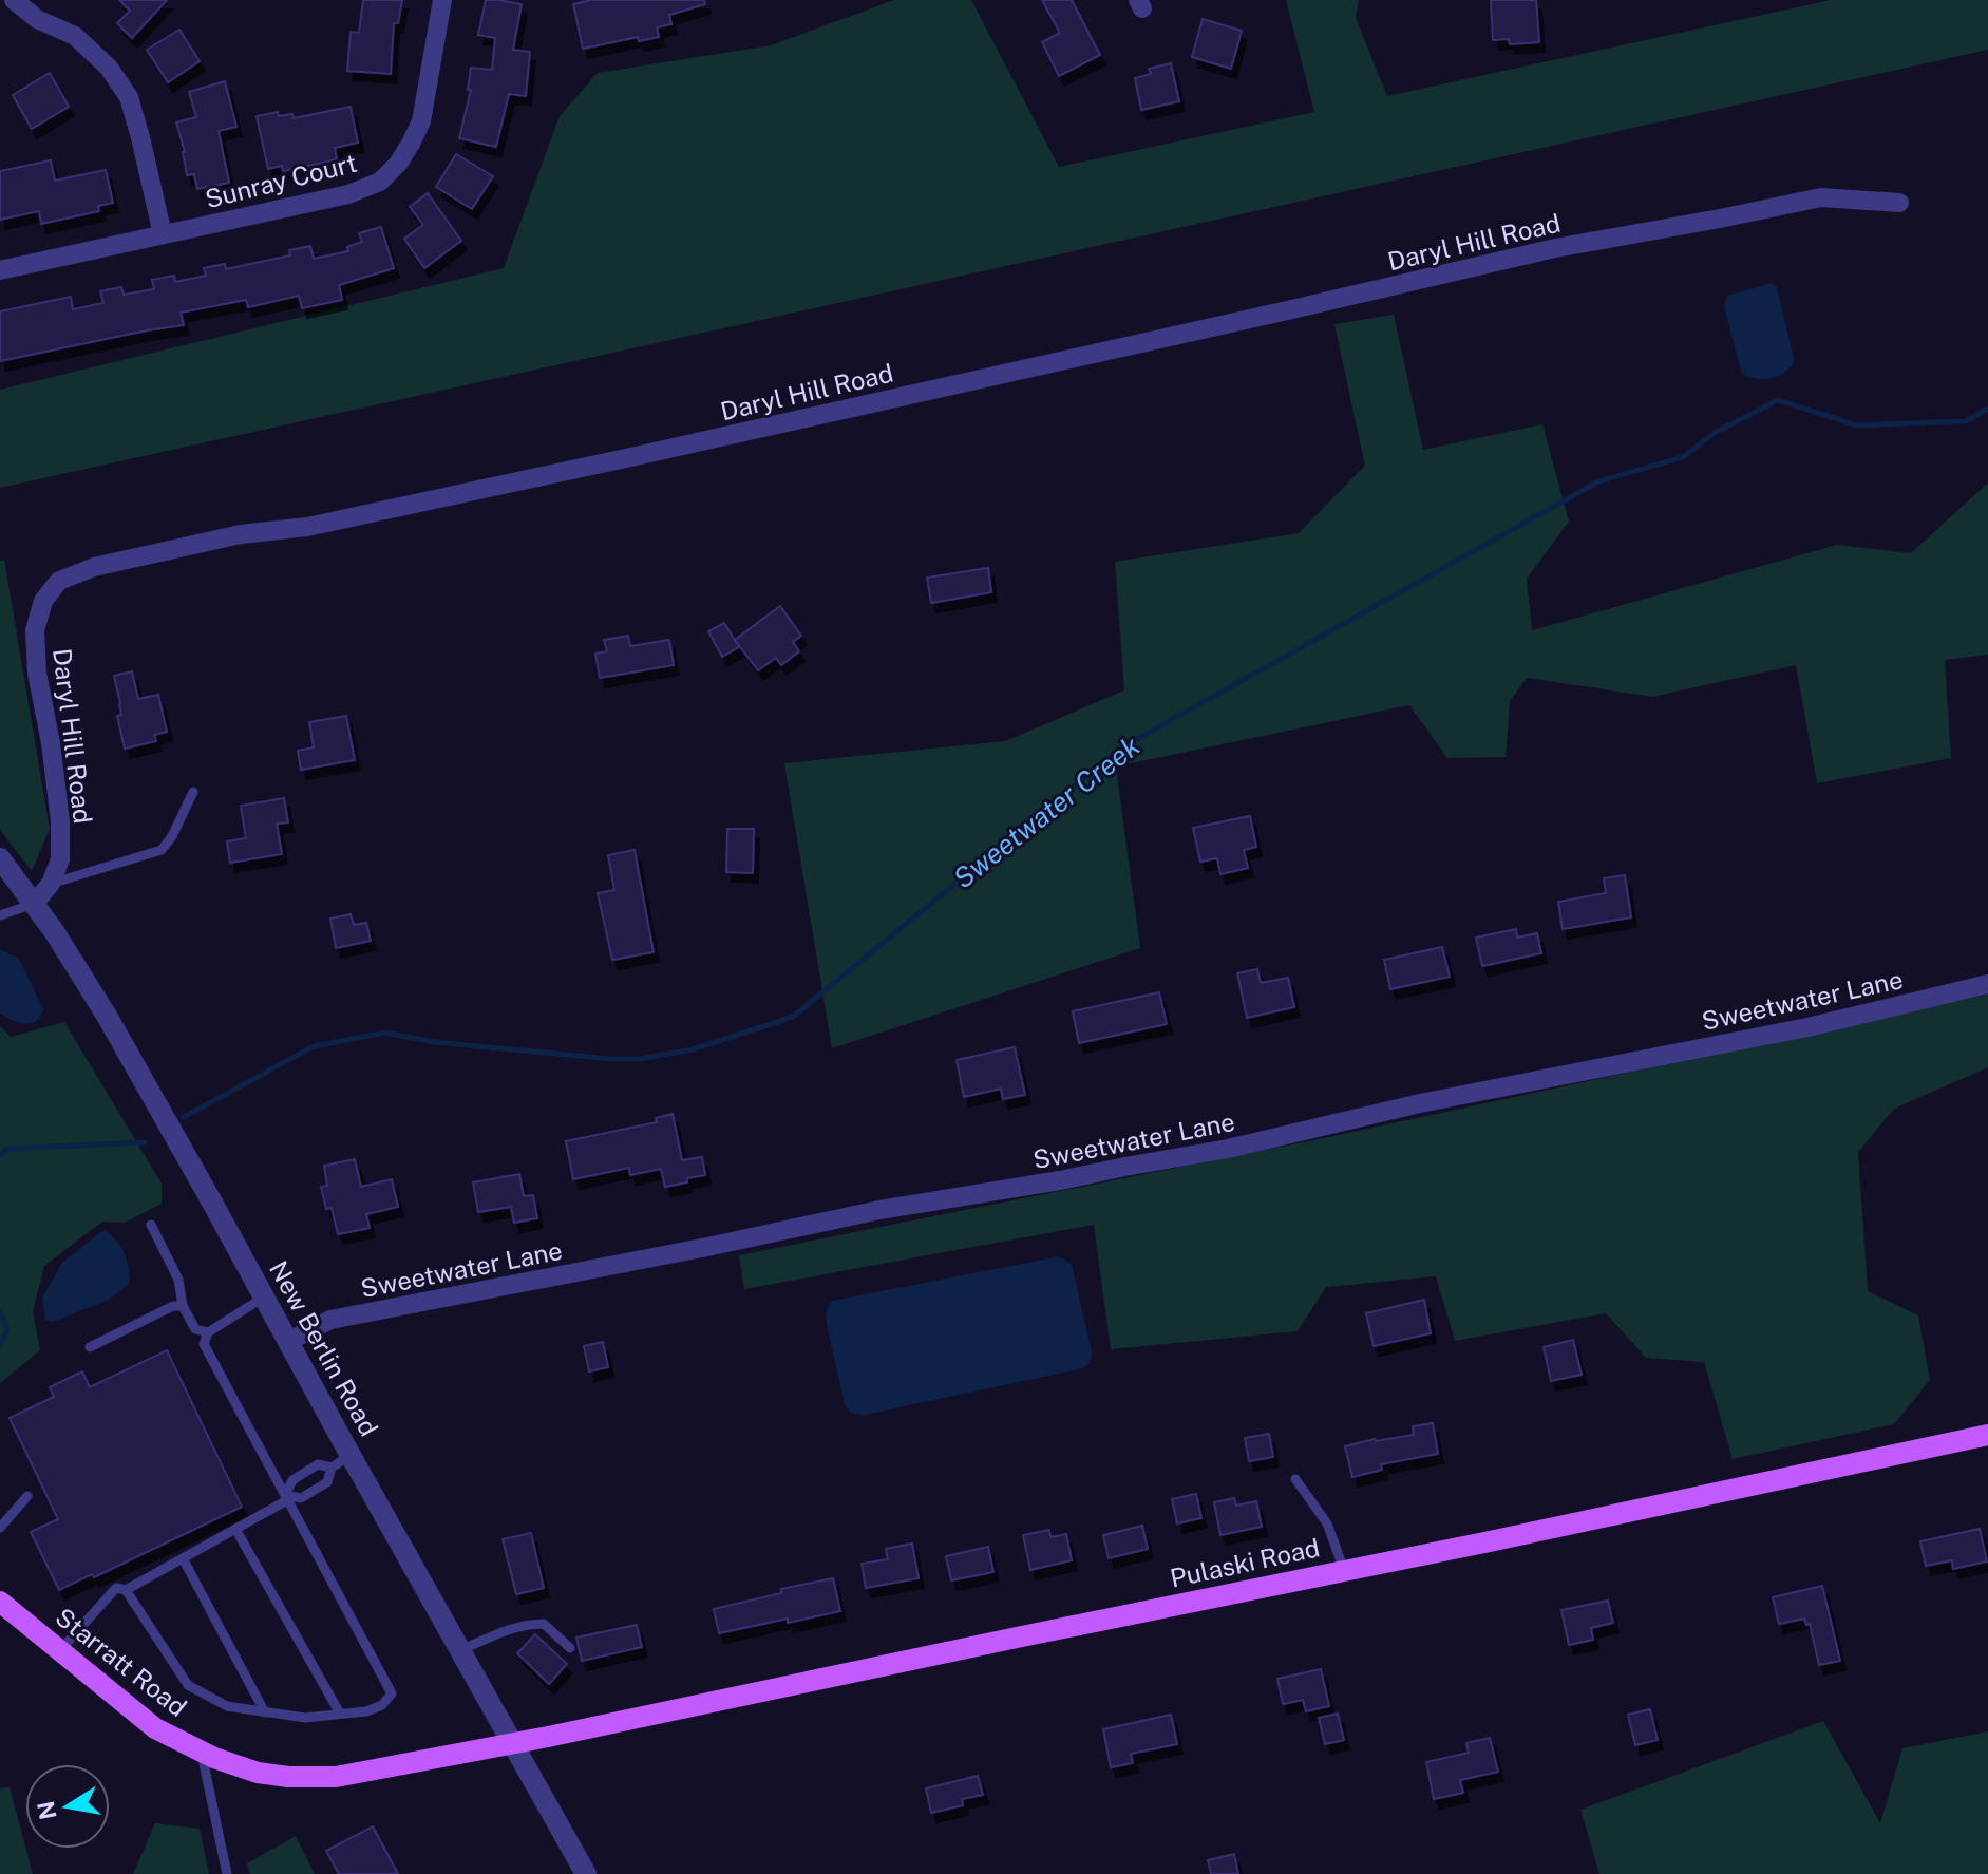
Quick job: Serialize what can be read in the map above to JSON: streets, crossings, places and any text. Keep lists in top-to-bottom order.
{
  "streets": {
    "main road": ["Pulaski Road", "Starratt Road"],
    "street": [
      "Sunray Court",
      "Daryl Hill Road",
      "Sweetwater Lane",
      "New Berlin Road"
    ]
  },
  "crossings": [
    ["Daryl Hill Road", "New Berlin Road"],
    ["Sweetwater Lane", "New Berlin Road"],
    ["New Berlin Road", "Pulaski Road"],
    ["New Berlin Road", "Starratt Road"],
    ["Pulaski Road", "Starratt Road"]
  ],
  "water": ["Sweetwater Creek"],
  "north": "left"
}
